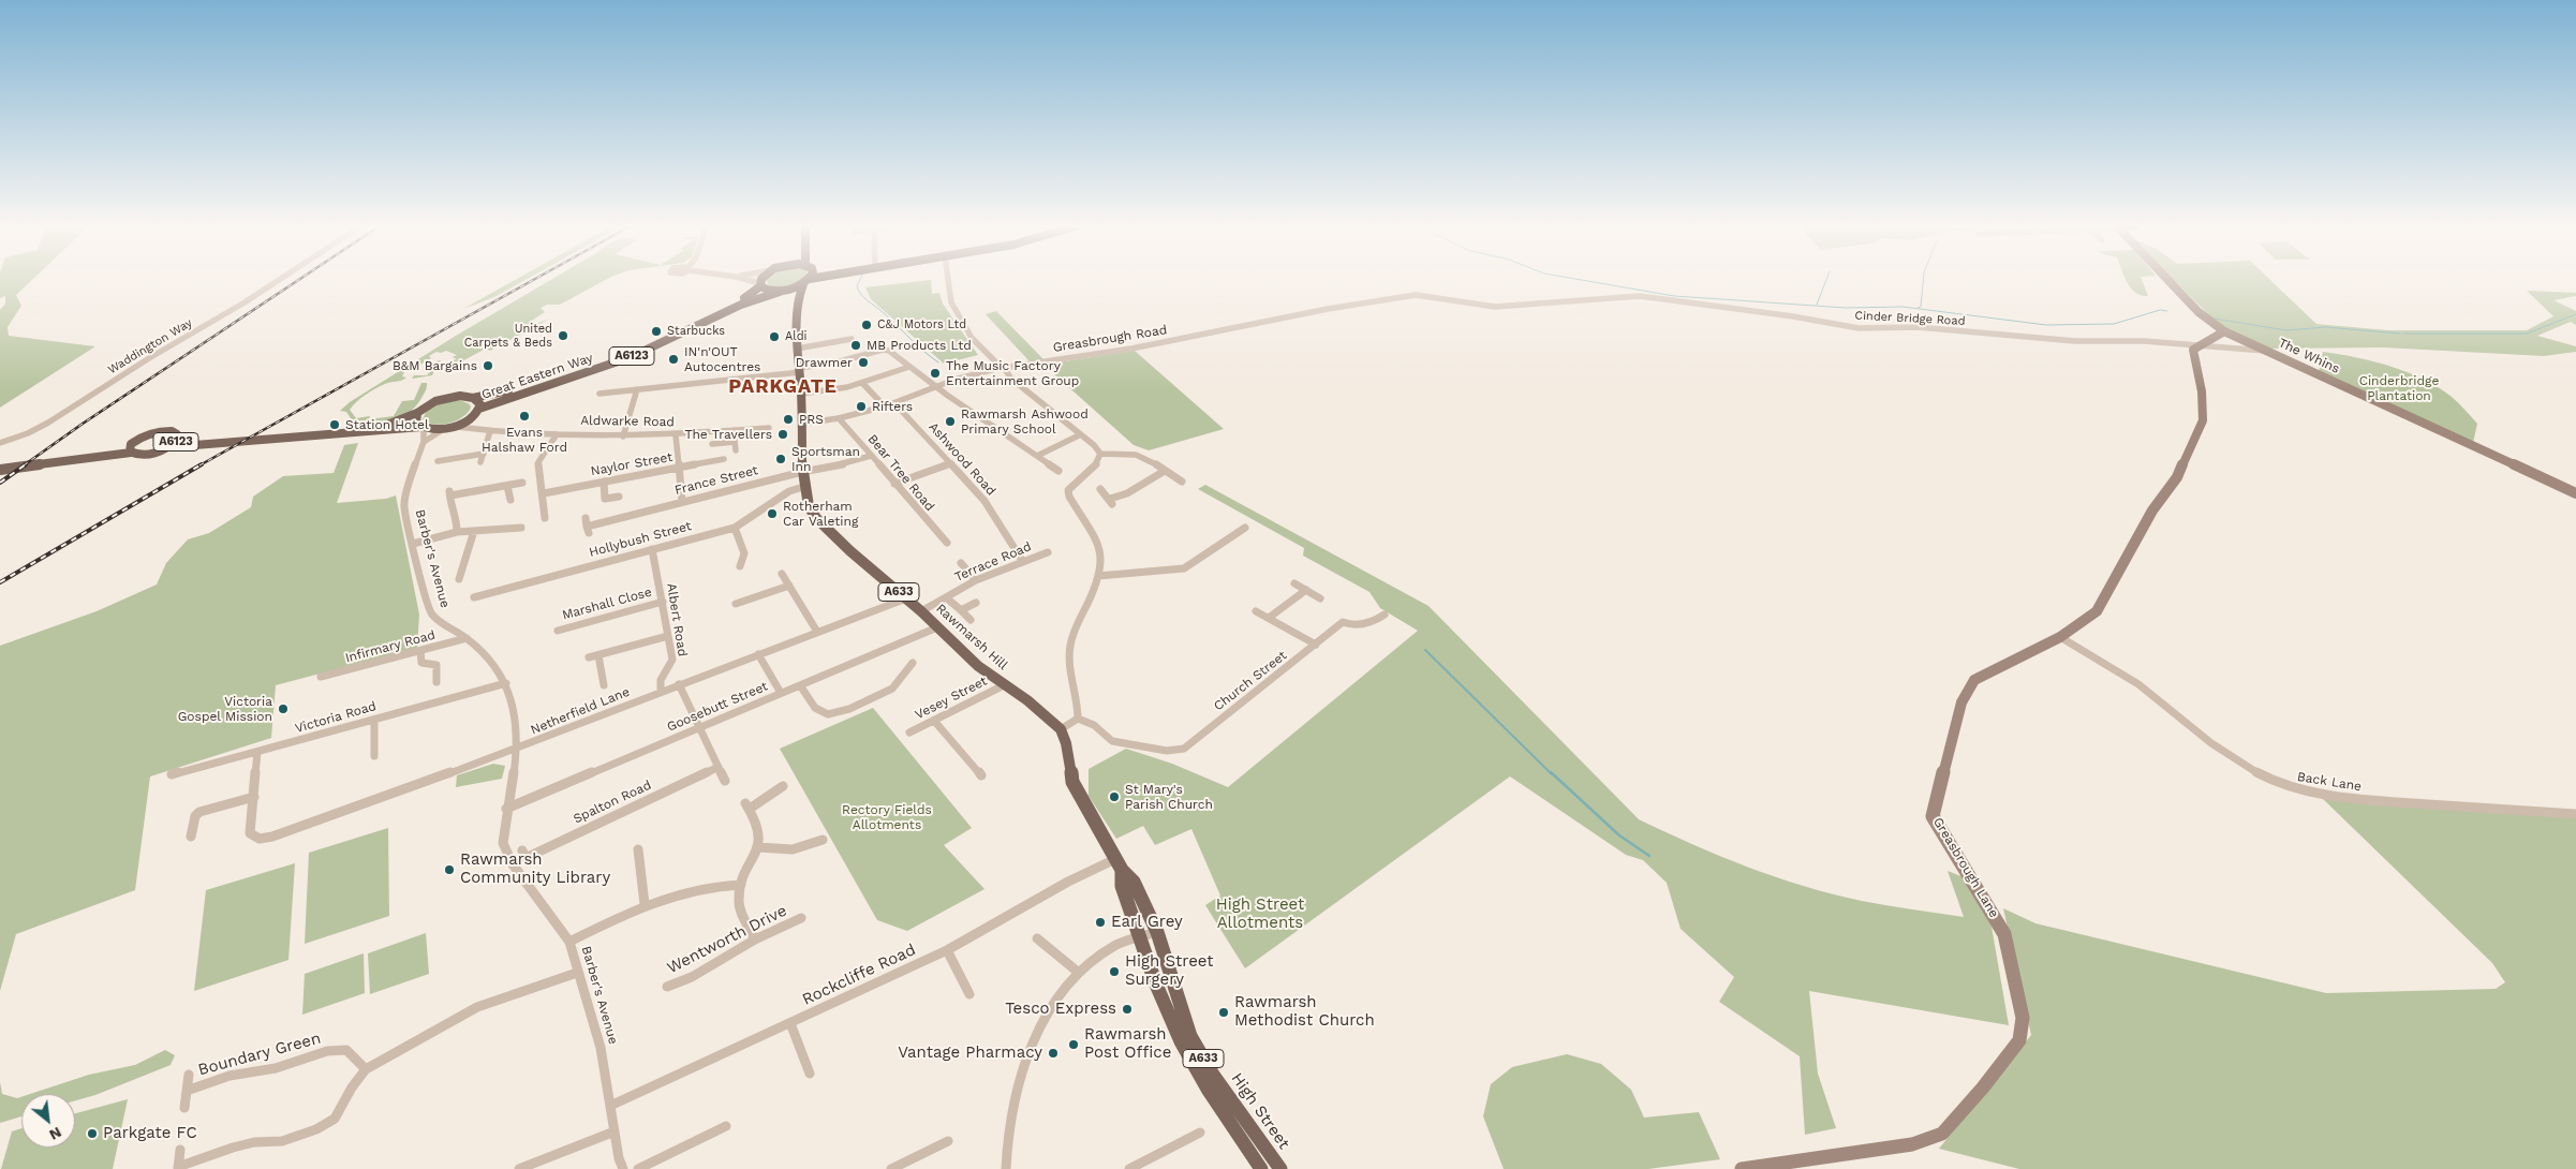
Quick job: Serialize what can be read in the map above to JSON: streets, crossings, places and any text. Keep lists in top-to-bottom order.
{
  "streets": {
    "main road": [
      "A6123",
      "Great Eastern Way",
      "A633",
      "Rawmarsh Hill",
      "High Street"
    ],
    "street": [
      "Cinder Bridge Road",
      "Greasbrough Road",
      "Waddington Way",
      "The Whins",
      "Aldwarke Road",
      "Ashwood Road",
      "Naylor Street",
      "Bear Tree Road",
      "France Street",
      "Hollybush Street",
      "Barber's Avenue",
      "Terrace Road",
      "Marshall Close",
      "Albert Road",
      "Infirmary Road",
      "Church Street",
      "Vesey Street",
      "Goosebutt Street",
      "Netherfield Lane",
      "Victoria Road",
      "Back Lane",
      "Spalton Road",
      "Greasbrough Lane",
      "Wentworth Drive",
      "Rockcliffe Road",
      "Boundary Green"
    ]
  },
  "crossings": [
    ["Cinder Bridge Road", "Greasbrough Road"],
    ["Cinder Bridge Road", "The Whins"],
    ["Cinder Bridge Road", "Greasbrough Lane"],
    ["Greasbrough Road", "Ashwood Road"],
    ["Greasbrough Road", "Bear Tree Road"],
    ["Greasbrough Road", "A633"],
    ["A6123", "Great Eastern Way"],
    ["A6123", "Barber's Avenue"],
    ["Great Eastern Way", "Aldwarke Road"],
    ["Great Eastern Way", "A633"],
    ["Ashwood Road", "Terrace Road"],
    ["Bear Tree Road", "France Street"],
    ["France Street", "A633"],
    ["Hollybush Street", "A633"],
    ["Hollybush Street", "Albert Road"],
    ["Hollybush Street", "Rawmarsh Hill"],
    ["Barber's Avenue", "Infirmary Road"],
    ["Barber's Avenue", "Goosebutt Street"],
    ["Barber's Avenue", "Netherfield Lane"],
    ["Barber's Avenue", "Victoria Road"],
    ["Barber's Avenue", "Rockcliffe Road"],
    ["Terrace Road", "Rawmarsh Hill"],
    ["A633", "Rawmarsh Hill"],
    ["Marshall Close", "Albert Road"],
    ["Albert Road", "Netherfield Lane"],
    ["Rawmarsh Hill", "Vesey Street"],
    ["Rawmarsh Hill", "Goosebutt Street"],
    ["Rawmarsh Hill", "Netherfield Lane"],
    ["Rawmarsh Hill", "High Street"],
    ["Back Lane", "Greasbrough Lane"],
    ["Rockcliffe Road", "High Street"]
  ],
  "districts": ["PARKGATE"],
  "parks": ["Cinderbridge Plantation", "Rectory Fields Allotments", "High Street Allotments"],
  "places": [
    "C&J Motors Ltd",
    "Starbucks",
    "United Carpets & Beds",
    "Aldi",
    "MB Products Ltd",
    "IN'n'OUT Autocentres",
    "Drawmer",
    "B&M Bargains",
    "The Music Factory Entertainment Group",
    "Rifters",
    "Evans Halshaw Ford",
    "PRS",
    "Rawmarsh Ashwood Primary School",
    "Station Hotel",
    "The Travellers",
    "Sportsman Inn",
    "Rotherham Car Valeting",
    "Victoria Gospel Mission",
    "St Mary's Parish Church",
    "Rawmarsh Community Library",
    "Earl Grey",
    "High Street Surgery",
    "Tesco Express",
    "Rawmarsh Methodist Church",
    "Rawmarsh Post Office",
    "Vantage Pharmacy",
    "Parkgate FC"
  ],
  "north": "bottom right"
}
